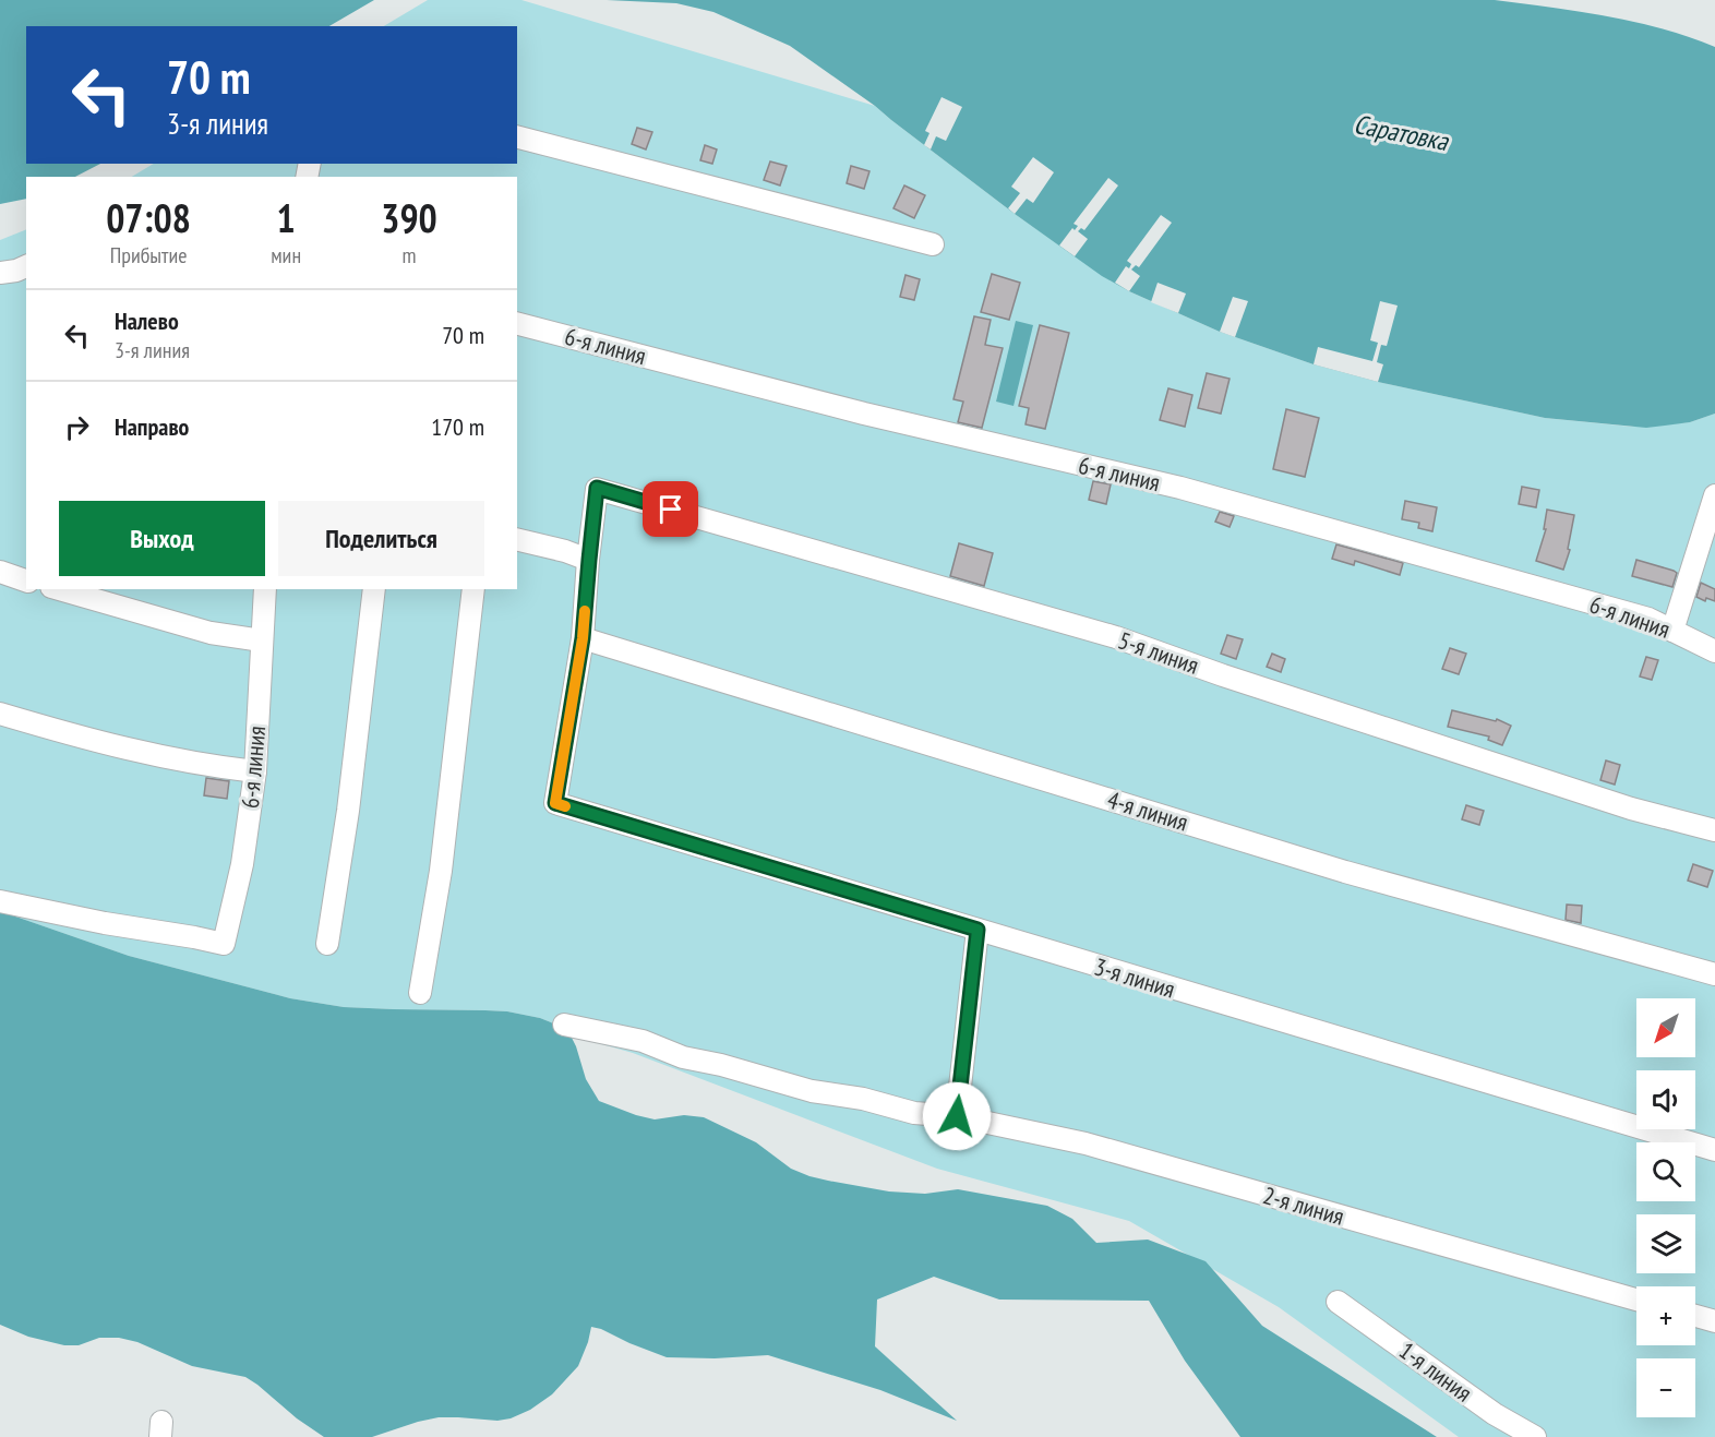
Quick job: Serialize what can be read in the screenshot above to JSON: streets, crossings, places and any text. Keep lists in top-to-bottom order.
{
  "streets": {
    "lane": [
      "6-я линия",
      "5-я линия",
      "4-я линия",
      "3-я линия",
      "2-я линия",
      "1-я линия"
    ]
  },
  "crossings": [
    ["4-я линия", "3-я линия"]
  ],
  "water": ["Саратовка"],
  "north": "bottom left",
  "page": {
    "turn": ["70 m", "3-я линия"],
    "eta": [
      "07:08",
      "Прибытие",
      "1",
      "мин",
      "390",
      "m"
    ],
    "list": [
      {
        "name": "Налево",
        "note": "3-я линия",
        "value": "70 m"
      },
      {
        "name": "Направо",
        "value": "170 m"
      }
    ],
    "buttons": ["Выход", "Поделиться"],
    "map_buttons": ["+", "−"]
  }
}
